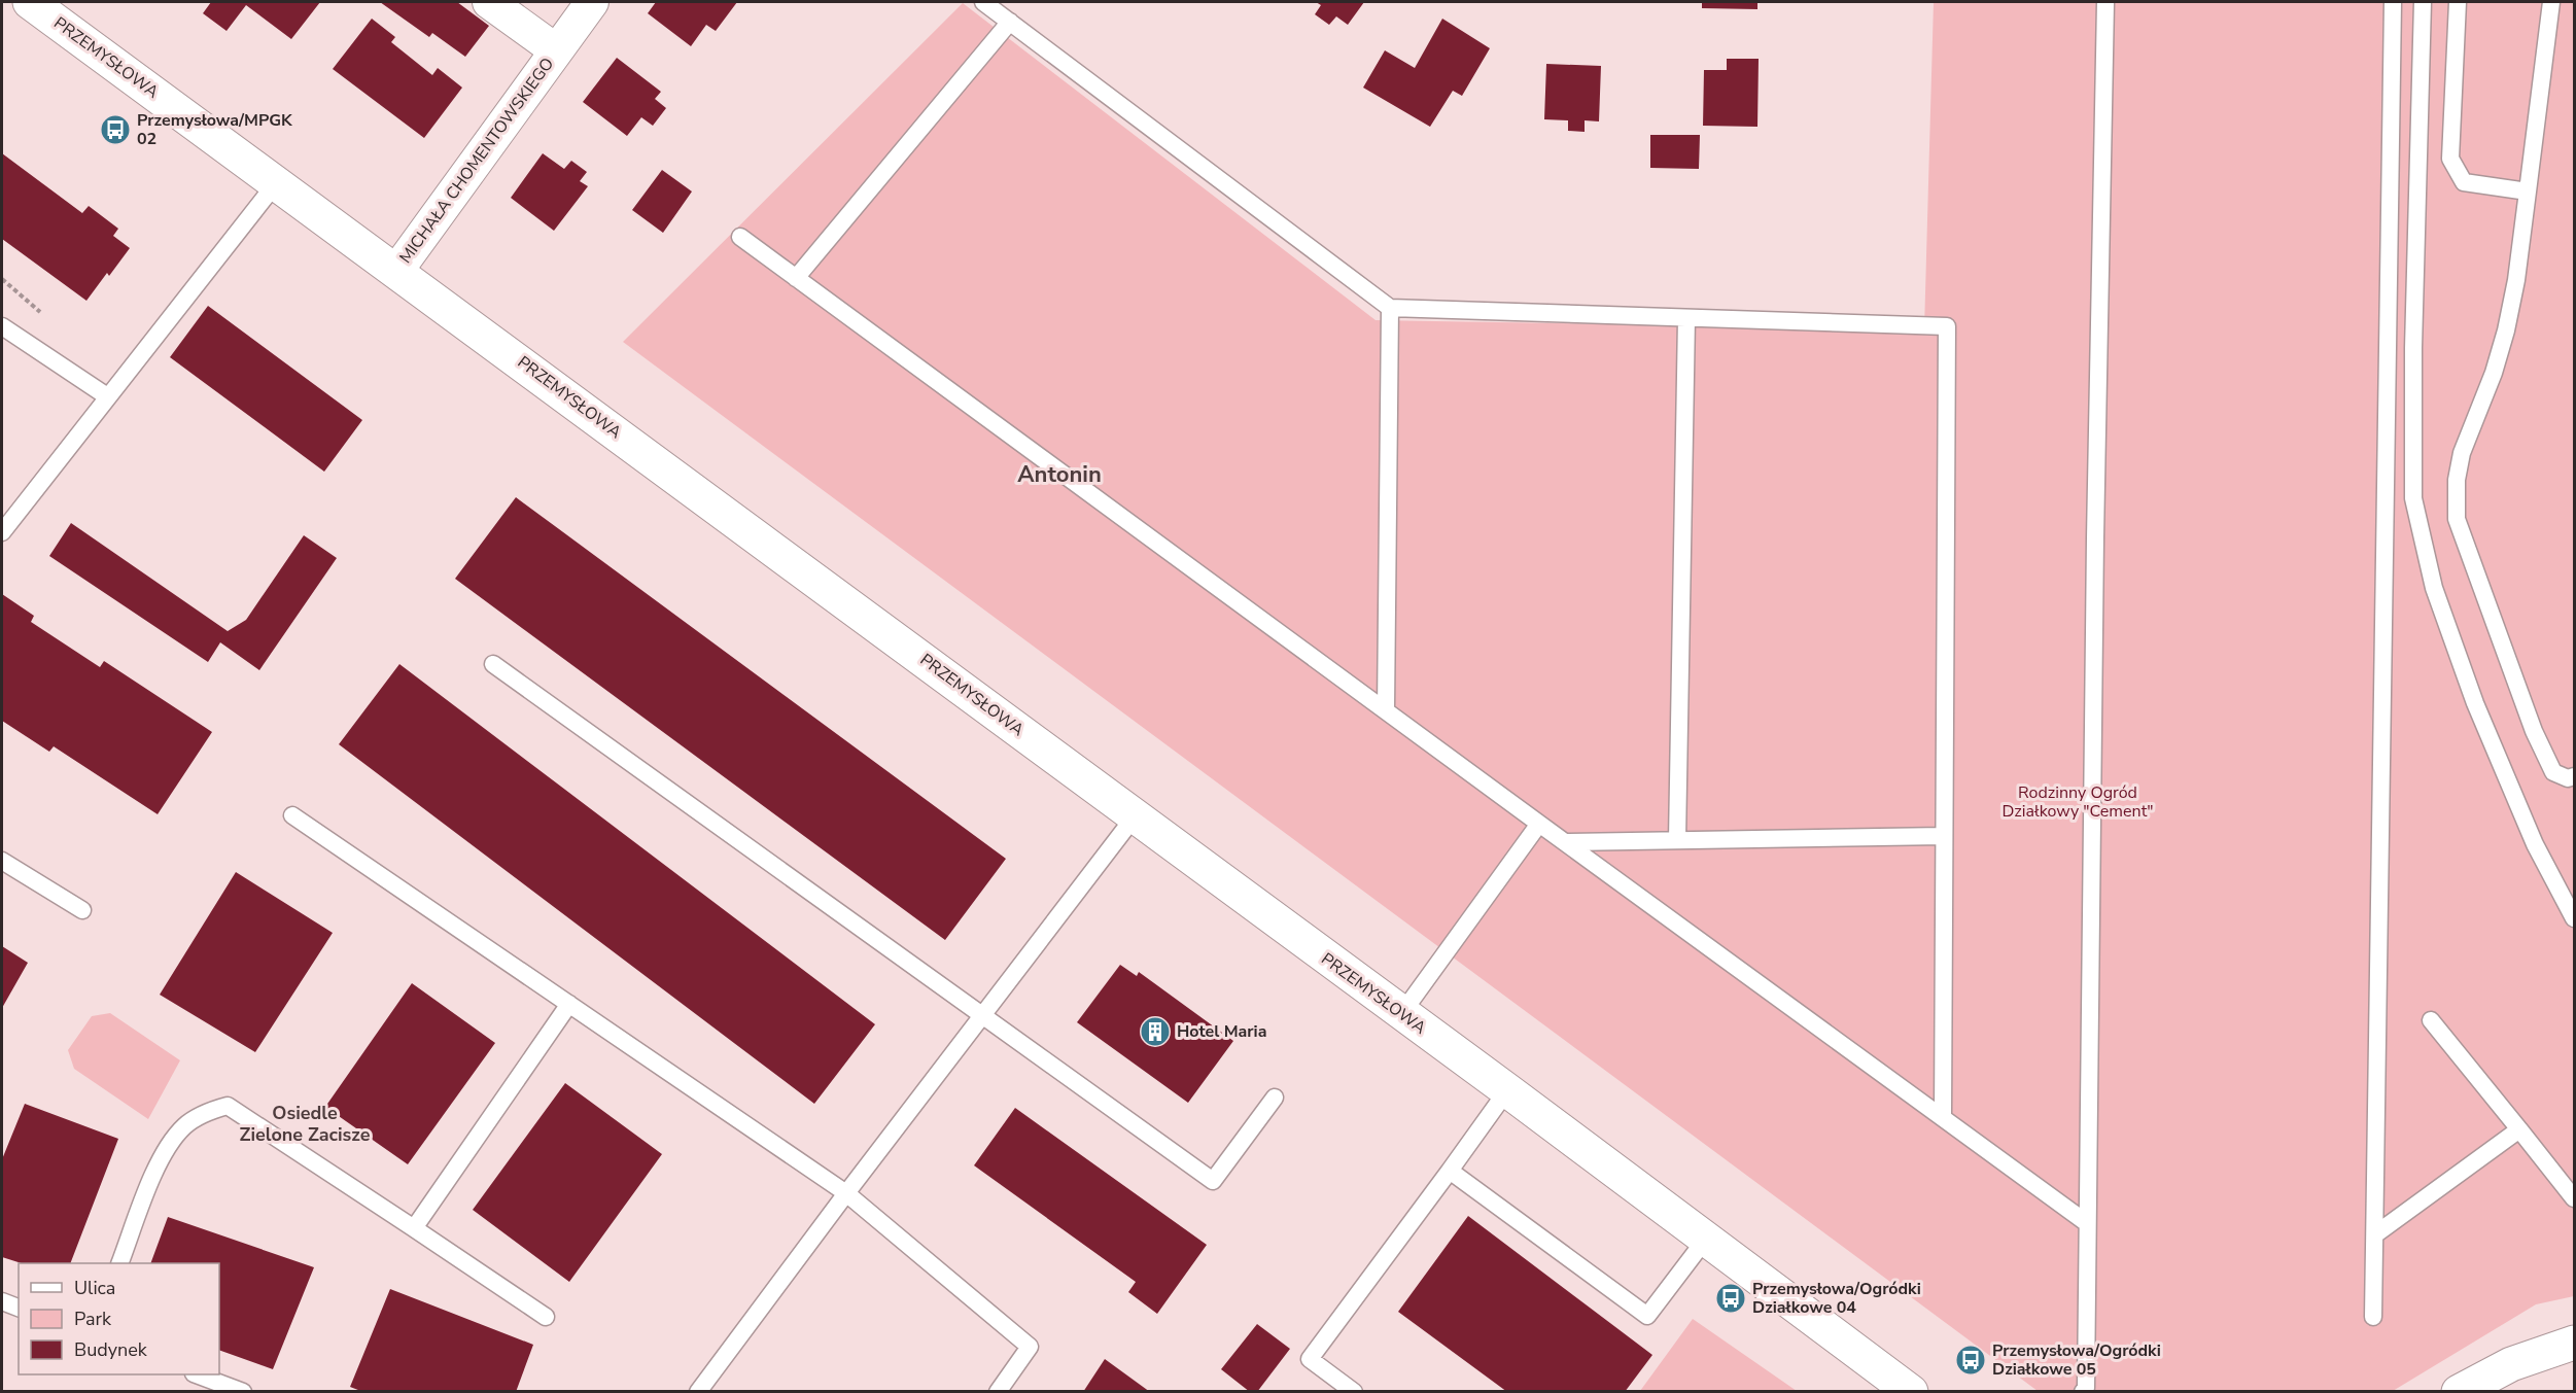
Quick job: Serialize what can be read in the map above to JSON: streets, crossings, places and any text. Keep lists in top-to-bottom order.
{
  "streets": {
    "main road": ["PRZEMYSŁOWA"],
    "street": ["MICHAŁA CHOMENTOWSKIEGO"]
  },
  "crossings": [
    ["PRZEMYSŁOWA", "MICHAŁA CHOMENTOWSKIEGO"]
  ],
  "districts": ["Antonin", "Osiedle Zielone Zacisze"],
  "parks": ["Rodzinny Ogród Działkowy \"Cement\""],
  "places": {
    "bus stop": ["Przemysłowa/MPGK 02", "Przemysłowa/Ogródki Działkowe 04", "Przemysłowa/Ogródki Działkowe 05"],
    "building": ["Hotel Maria"]
  },
  "legend": ["Ulica", "Park", "Budynek"]
}
